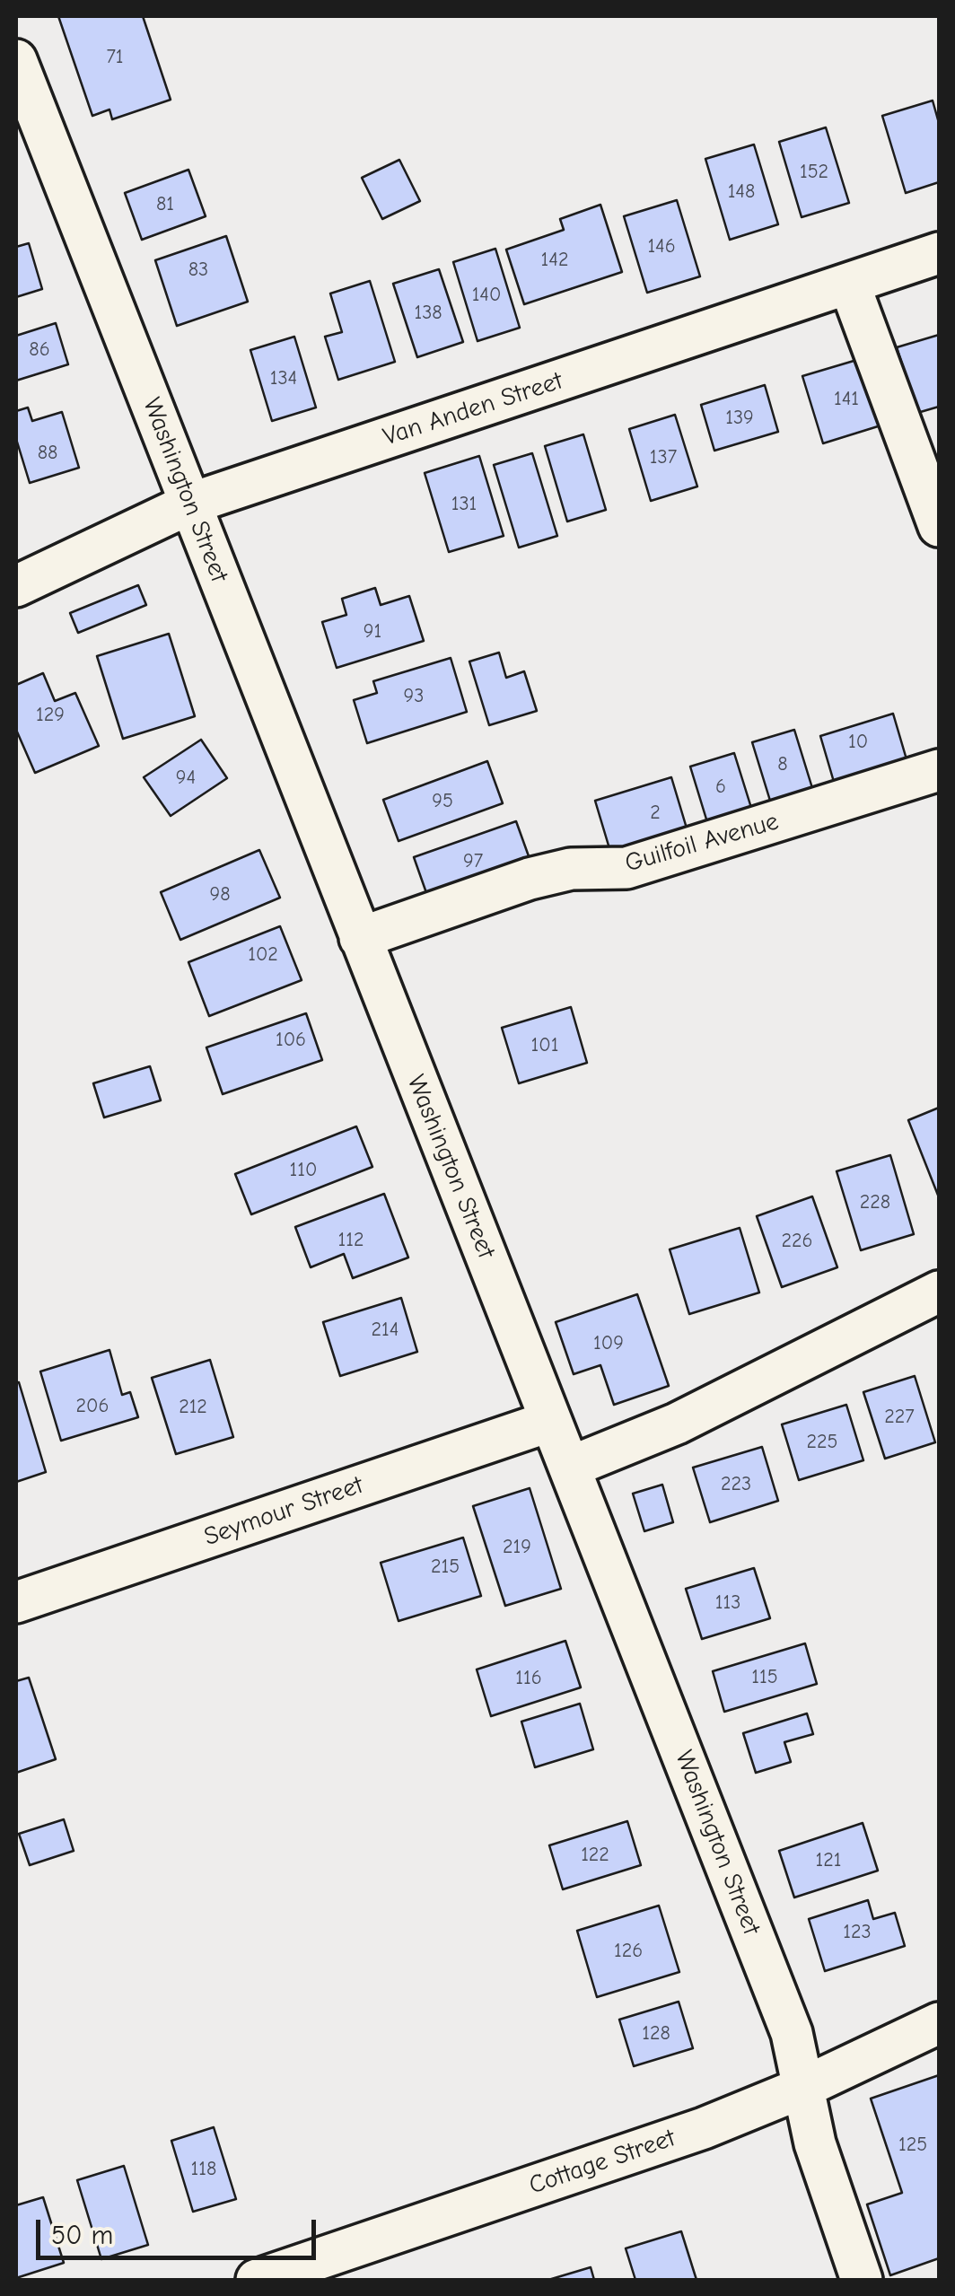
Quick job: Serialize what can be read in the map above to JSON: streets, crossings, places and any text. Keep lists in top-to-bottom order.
{
  "streets": {
    "street": [
      "Van Anden Street",
      "Washington Street",
      "Guilfoil Avenue",
      "Seymour Street",
      "Cottage Street"
    ]
  },
  "crossings": [
    ["Van Anden Street", "Washington Street"],
    ["Washington Street", "Guilfoil Avenue"],
    ["Washington Street", "Seymour Street"],
    ["Washington Street", "Cottage Street"]
  ],
  "house_numbers": [
    "71",
    "152",
    "148",
    "81",
    "146",
    "142",
    "83",
    "140",
    "138",
    "86",
    "134",
    "141",
    "139",
    "88",
    "137",
    "131",
    "91",
    "93",
    "129",
    "10",
    "8",
    "94",
    "6",
    "95",
    "2",
    "97",
    "98",
    "102",
    "106",
    "101",
    "110",
    "228",
    "112",
    "226",
    "214",
    "109",
    "206",
    "212",
    "227",
    "225",
    "223",
    "219",
    "215",
    "113",
    "115",
    "116",
    "122",
    "121",
    "123",
    "126",
    "128",
    "125",
    "118"
  ],
  "scale_bar": "50 m"
}
